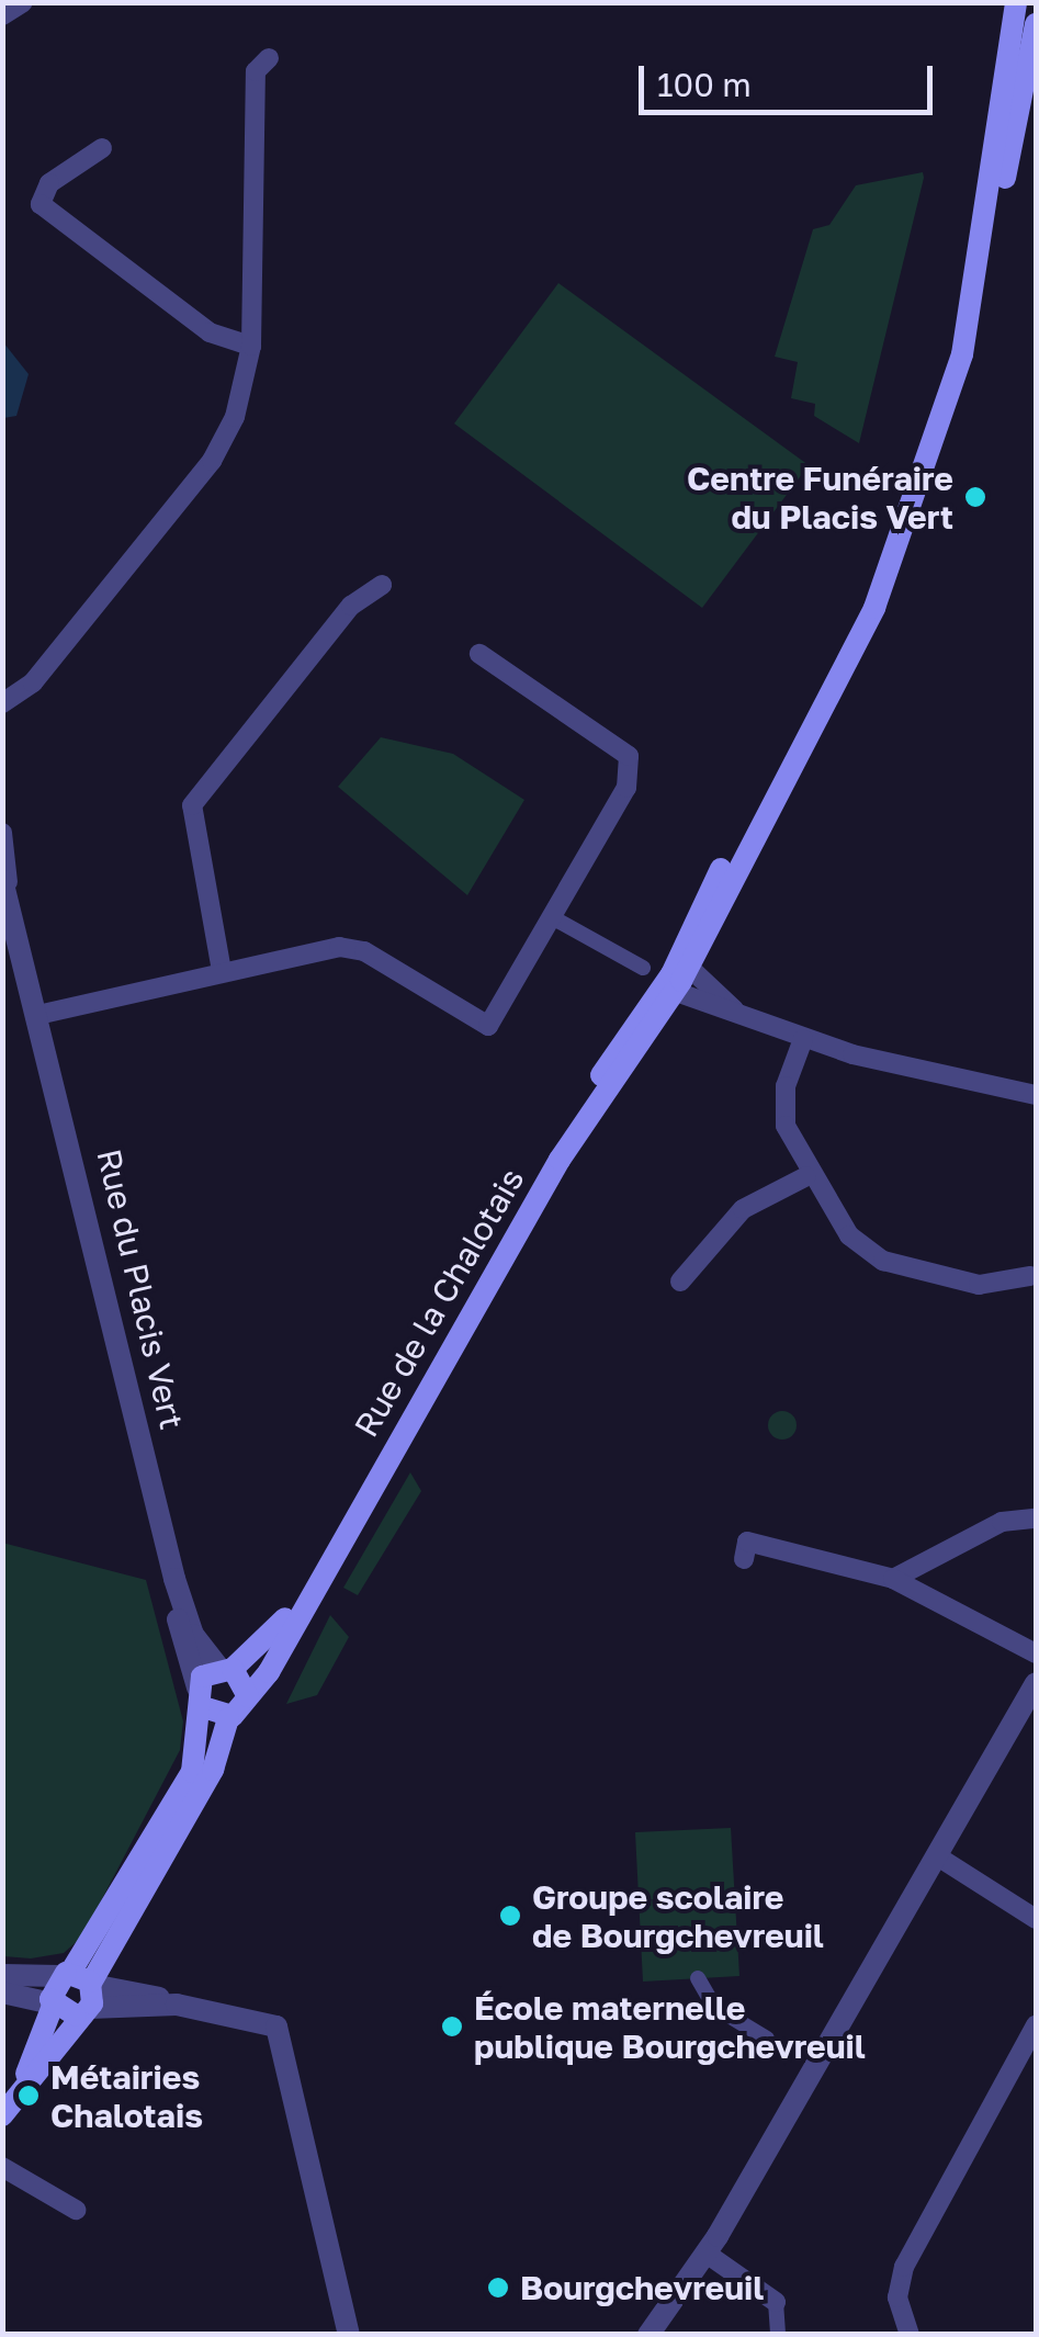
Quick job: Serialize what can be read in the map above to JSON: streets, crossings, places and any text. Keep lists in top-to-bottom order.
{
  "streets": {
    "main road": ["Rue de la Chalotais"],
    "street": ["Rue du Placis Vert"]
  },
  "crossings": [
    ["Rue du Placis Vert", "Rue de la Chalotais"]
  ],
  "places": [
    "Centre Funéraire du Placis Vert",
    "Groupe scolaire de Bourgchevreuil",
    "École maternelle publique Bourgchevreuil",
    "Métairies Chalotais",
    "Bourgchevreuil"
  ],
  "scale_bar": "100 m"
}
